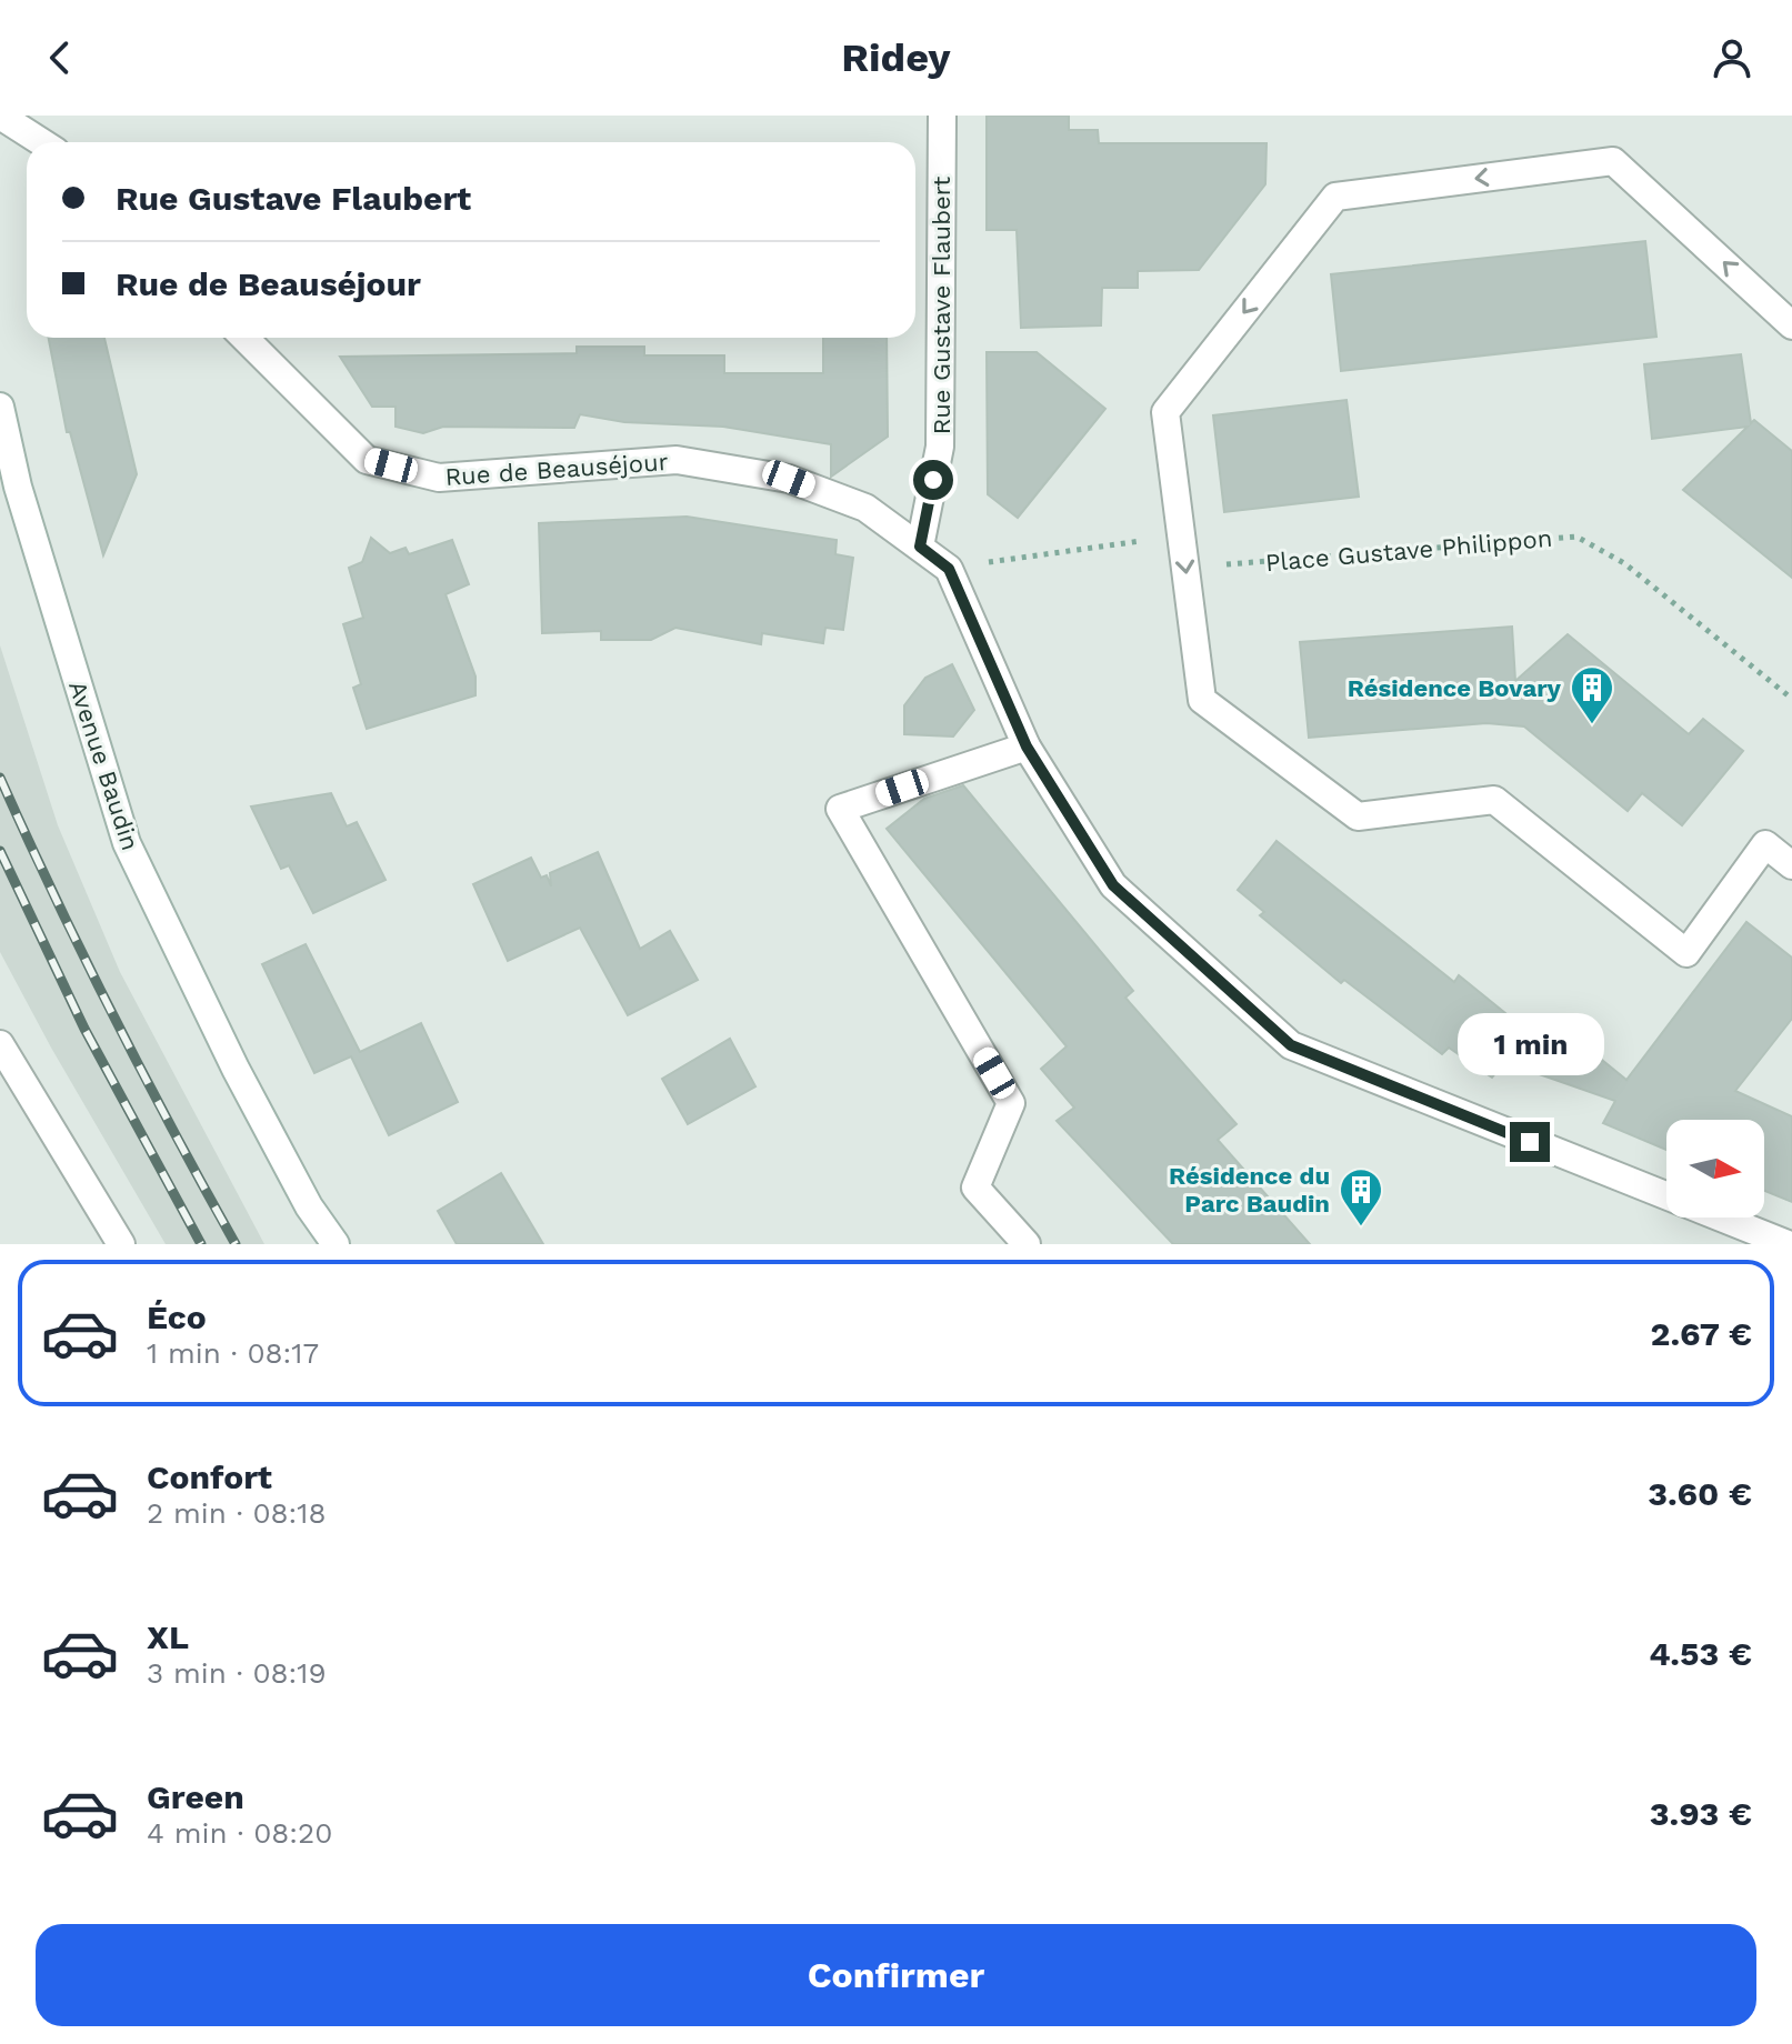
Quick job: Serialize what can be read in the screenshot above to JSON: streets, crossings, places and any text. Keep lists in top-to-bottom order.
{
  "streets": {
    "street": ["Rue Gustave Flaubert", "Rue de Beauséjour", "Avenue Baudin"],
    "path": ["Place Gustave Philippon"]
  },
  "crossings": [
    ["Rue Gustave Flaubert", "Rue de Beauséjour"]
  ],
  "places": {
    "building": ["Résidence Bovary", "Résidence du Parc Baudin"]
  },
  "north": "right",
  "page": {
    "header": "Ridey",
    "banner": ["Rue Gustave Flaubert", "Rue de Beauséjour"],
    "bubble": "1 min",
    "list": [
      {
        "name": "Éco",
        "note": "1 min · 08:17",
        "value": "2.67 €"
      },
      {
        "name": "Confort",
        "note": "2 min · 08:18",
        "value": "3.60 €"
      },
      {
        "name": "XL",
        "note": "3 min · 08:19",
        "value": "4.53 €"
      },
      {
        "name": "Green",
        "note": "4 min · 08:20",
        "value": "3.93 €"
      }
    ],
    "buttons": "Confirmer"
  }
}
